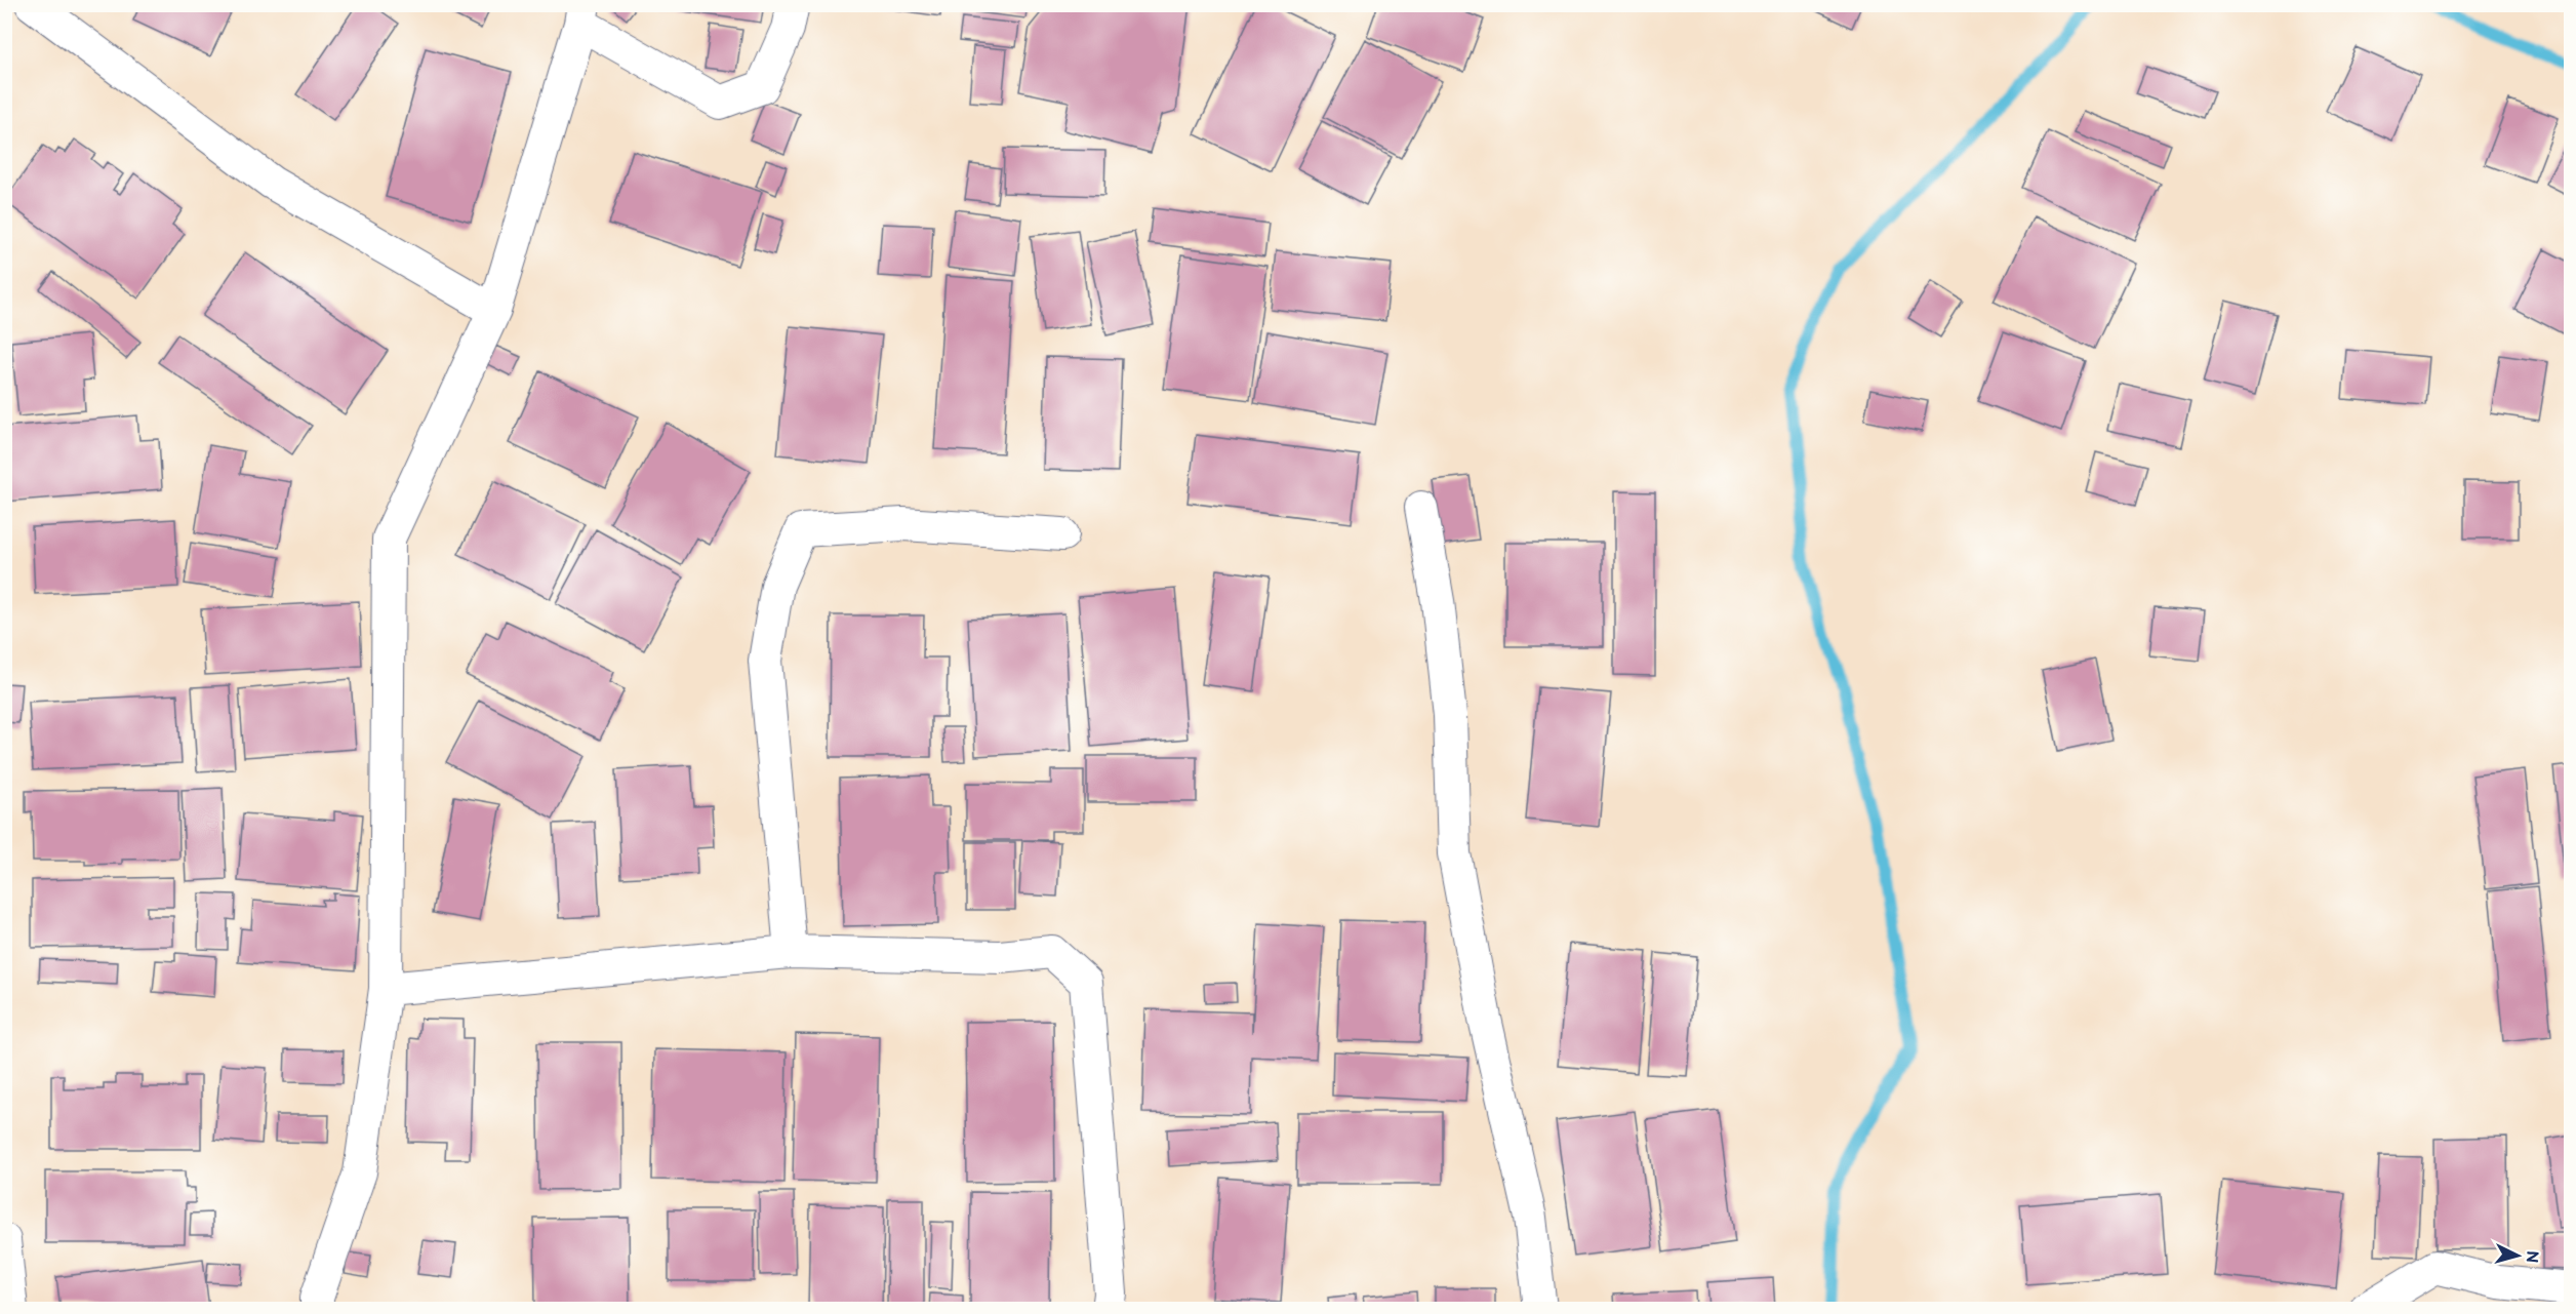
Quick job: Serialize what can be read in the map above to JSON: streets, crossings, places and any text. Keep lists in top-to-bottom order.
{
  "north": "right"
}
